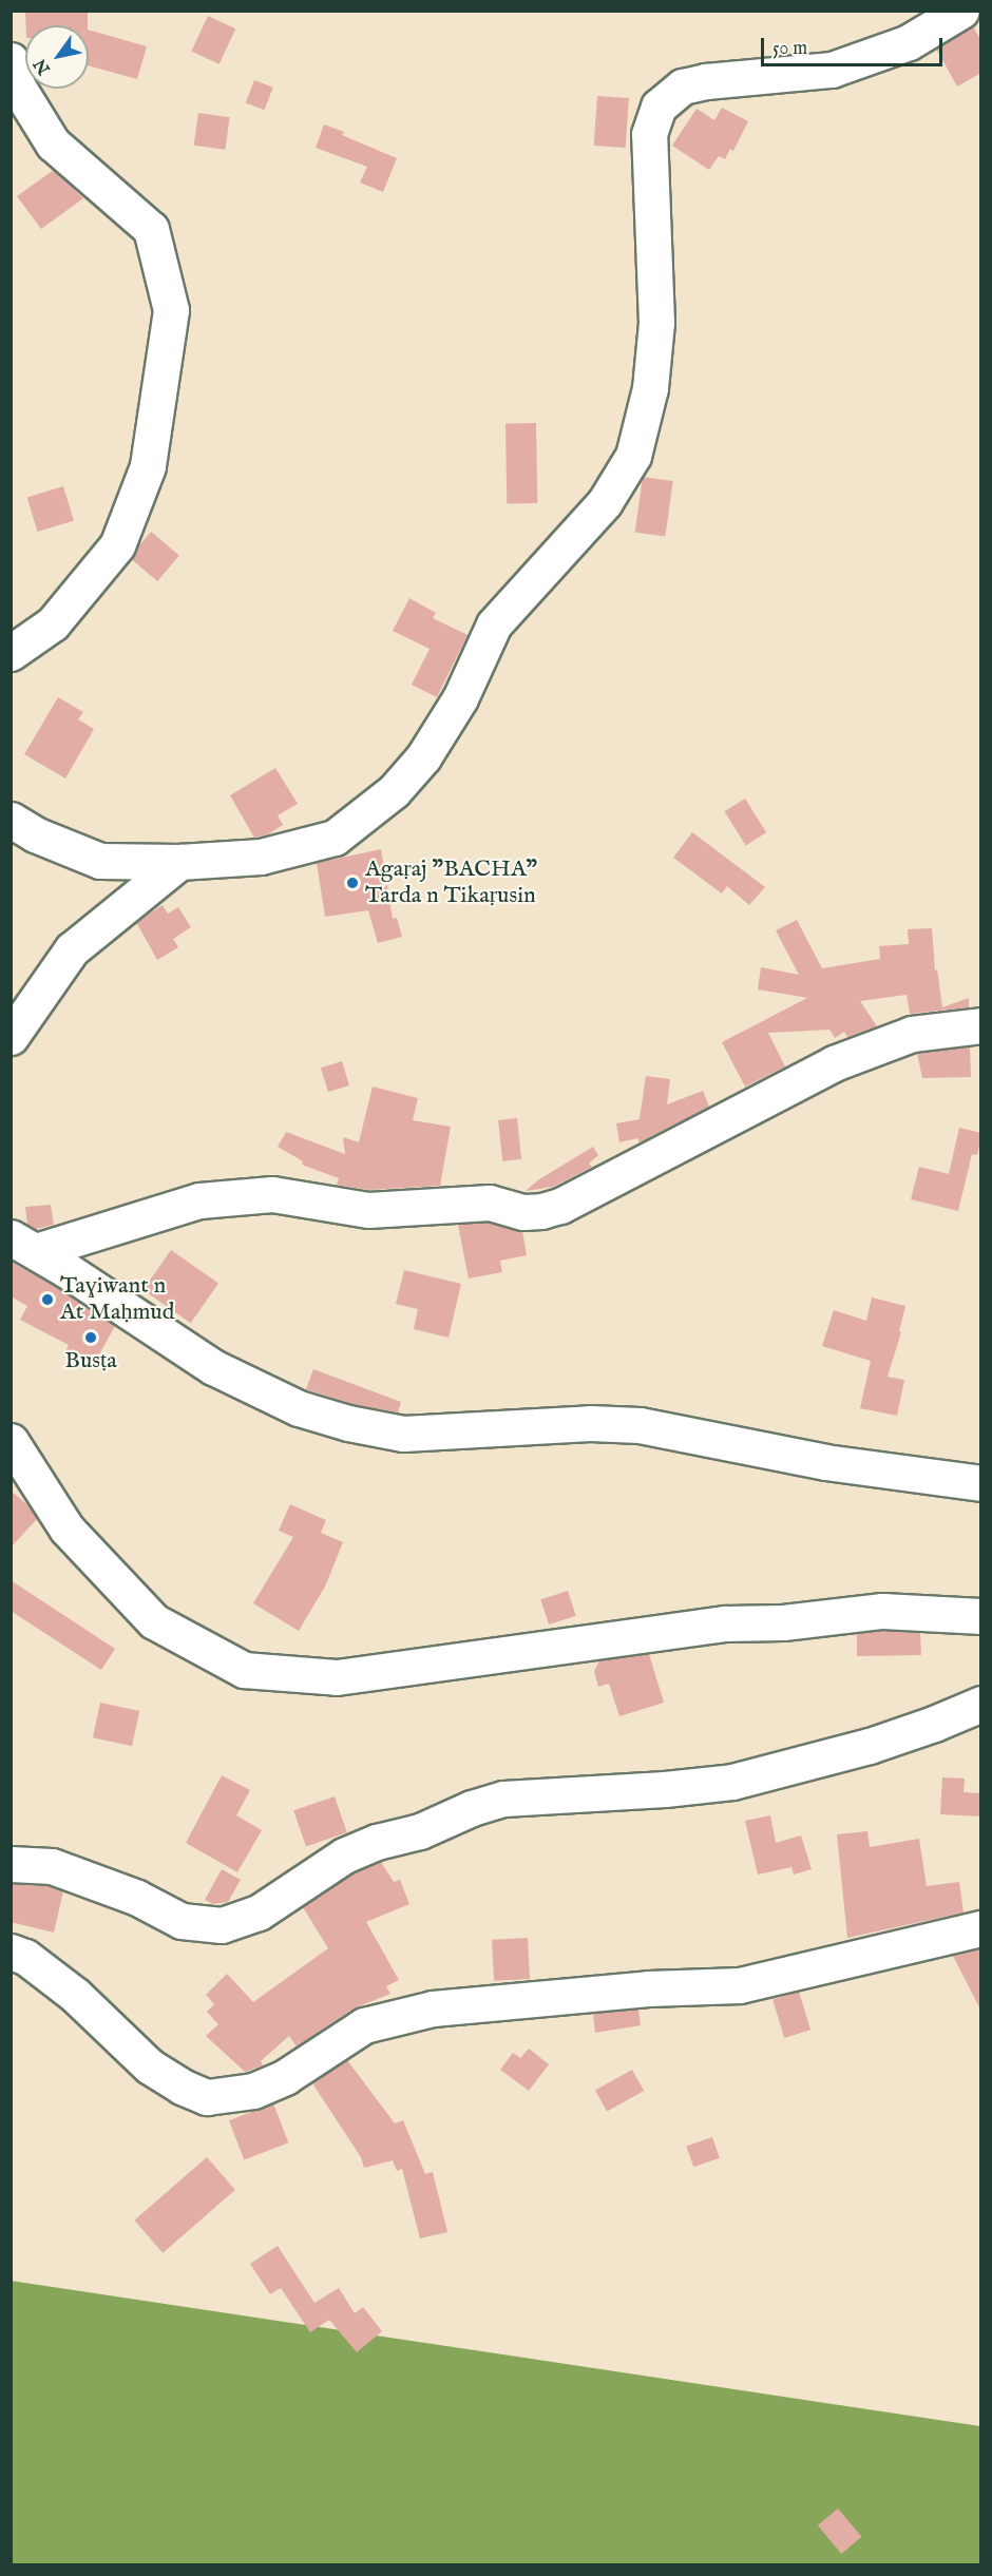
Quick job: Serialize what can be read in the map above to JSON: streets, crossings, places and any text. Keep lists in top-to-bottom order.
{
  "places": ["Agaṛaj \"BACHA\" Tarda n Tikaṛusin", "Taɣiwant n At Maḥmud", "Busṭa"],
  "scale_bar": "50 m",
  "north": "bottom left"
}
